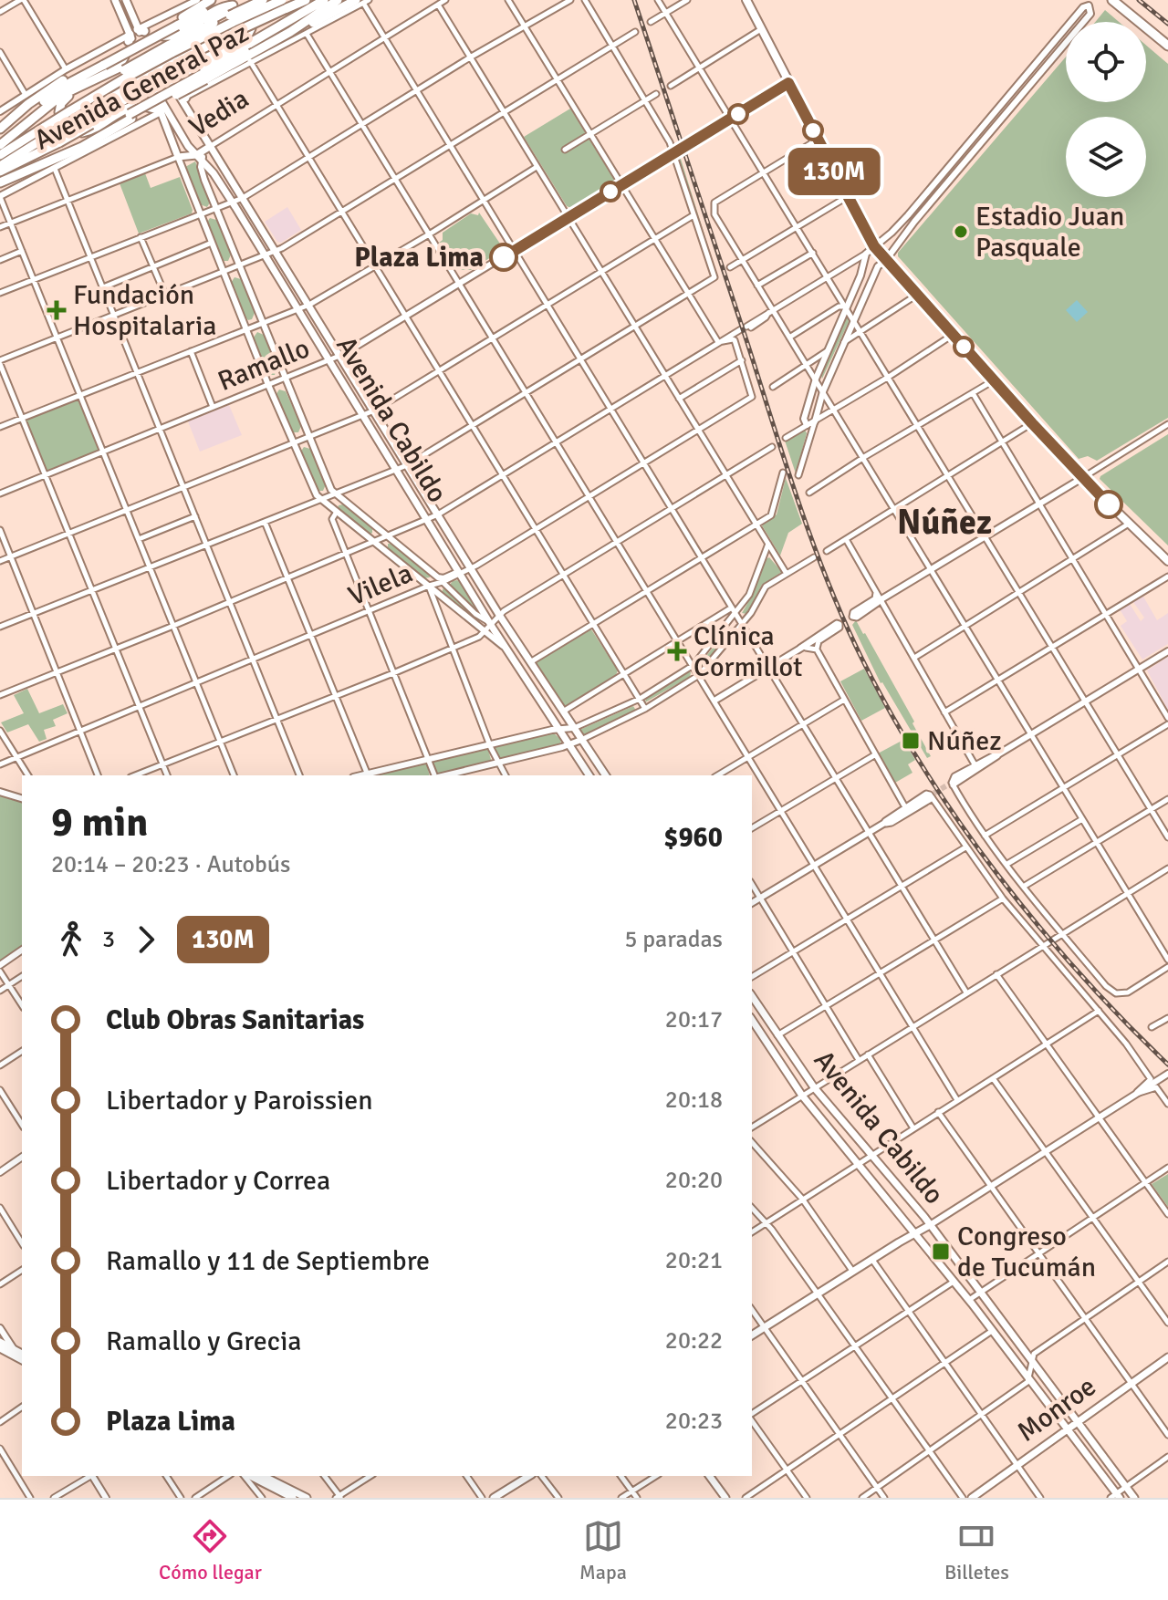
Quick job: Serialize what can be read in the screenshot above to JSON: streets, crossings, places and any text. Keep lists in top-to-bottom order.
{
  "streets": {
    "highway": ["Avenida General Paz"],
    "main road": ["Vedia", "Avenida Cabildo", "Monroe"],
    "street": ["Ramallo", "Vilela"]
  },
  "crossings": [
    ["Avenida General Paz", "Avenida Cabildo"],
    ["Vedia", "Avenida Cabildo"],
    ["Ramallo", "Avenida Cabildo"],
    ["Avenida Cabildo", "Vilela"],
    ["Avenida Cabildo", "Monroe"]
  ],
  "districts": ["Núñez"],
  "places": {
    "other": ["Estadio Juan Pasquale", "Plaza Lima"],
    "health": ["Fundación Hospitalaria", "Clínica Cormillot"],
    "transit": ["Núñez", "Congreso de Tucumán"]
  },
  "lines": ["bus line 130M"],
  "page": {
    "on_map": "130M",
    "heading": ["9 min", "20:14 – 20:23 · Autobús", "$960"],
    "legs": ["3", "130M", "5 paradas"],
    "list": [
      {
        "name": "Club Obras Sanitarias",
        "value": "20:17"
      },
      {
        "name": "Libertador y Paroissien",
        "value": "20:18"
      },
      {
        "name": "Libertador y Correa",
        "value": "20:20"
      },
      {
        "name": "Ramallo y 11 de Septiembre",
        "value": "20:21"
      },
      {
        "name": "Ramallo y Grecia",
        "value": "20:22"
      },
      {
        "name": "Plaza Lima",
        "value": "20:23"
      }
    ],
    "tabs": ["Cómo llegar", "Mapa", "Billetes"]
  }
}
